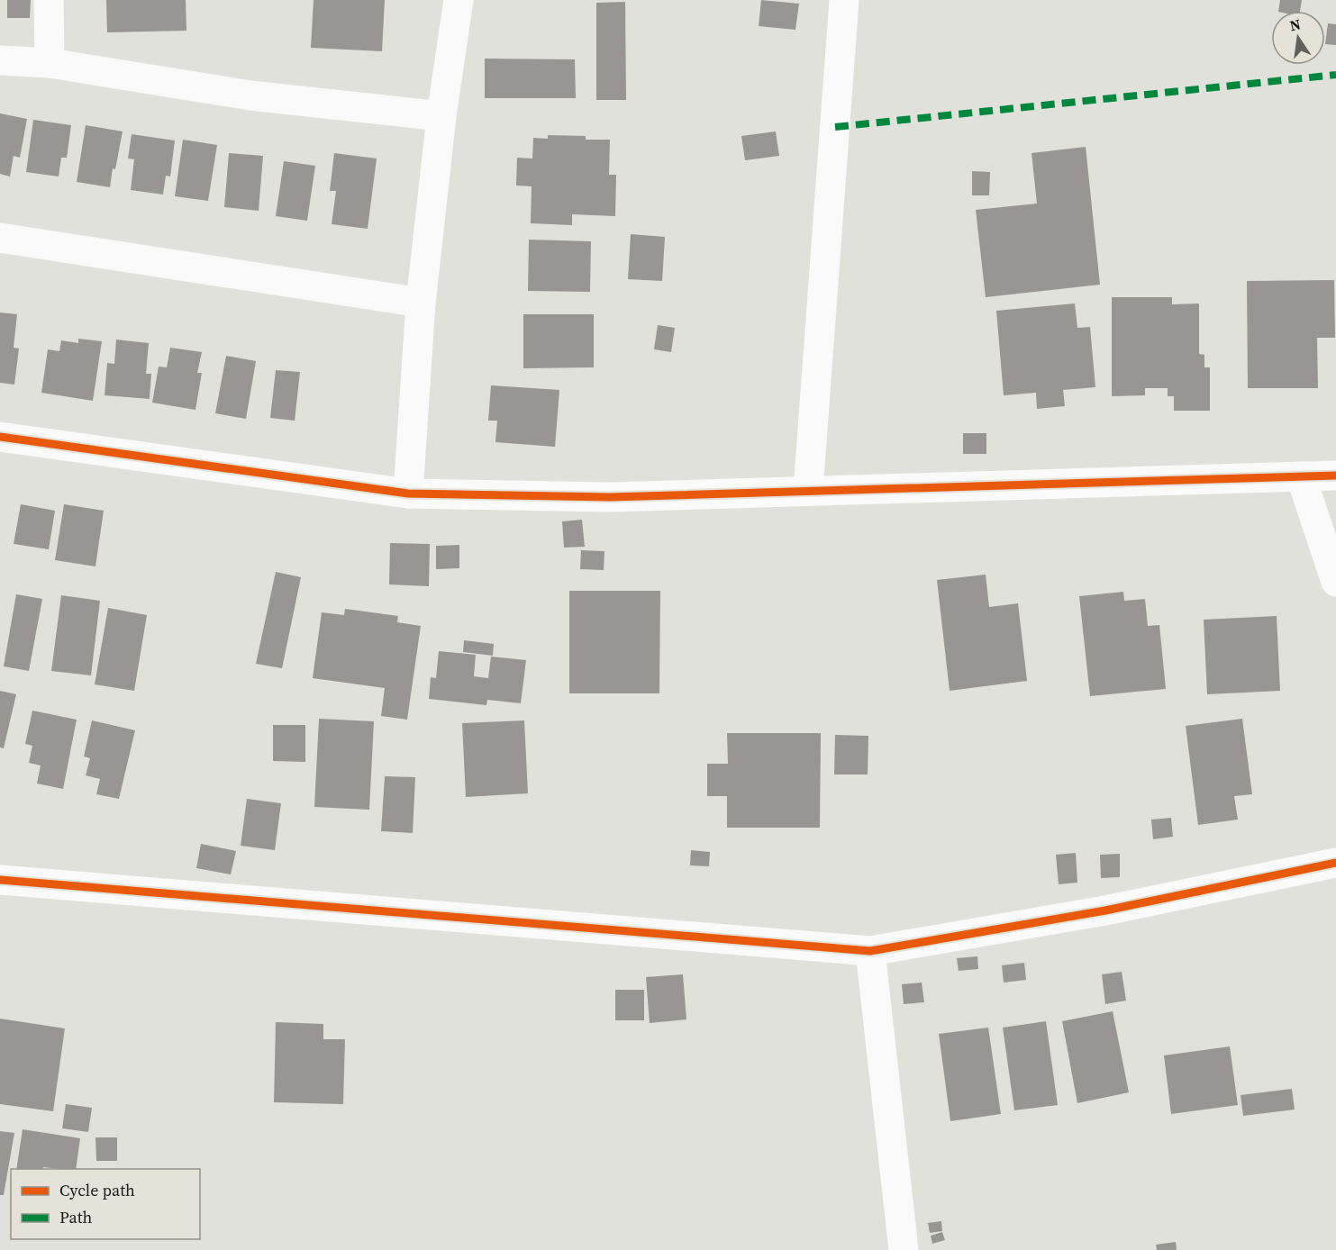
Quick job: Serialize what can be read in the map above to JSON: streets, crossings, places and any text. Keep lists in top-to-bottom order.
{
  "legend": ["Cycle path", "Path"],
  "north": "top"
}
